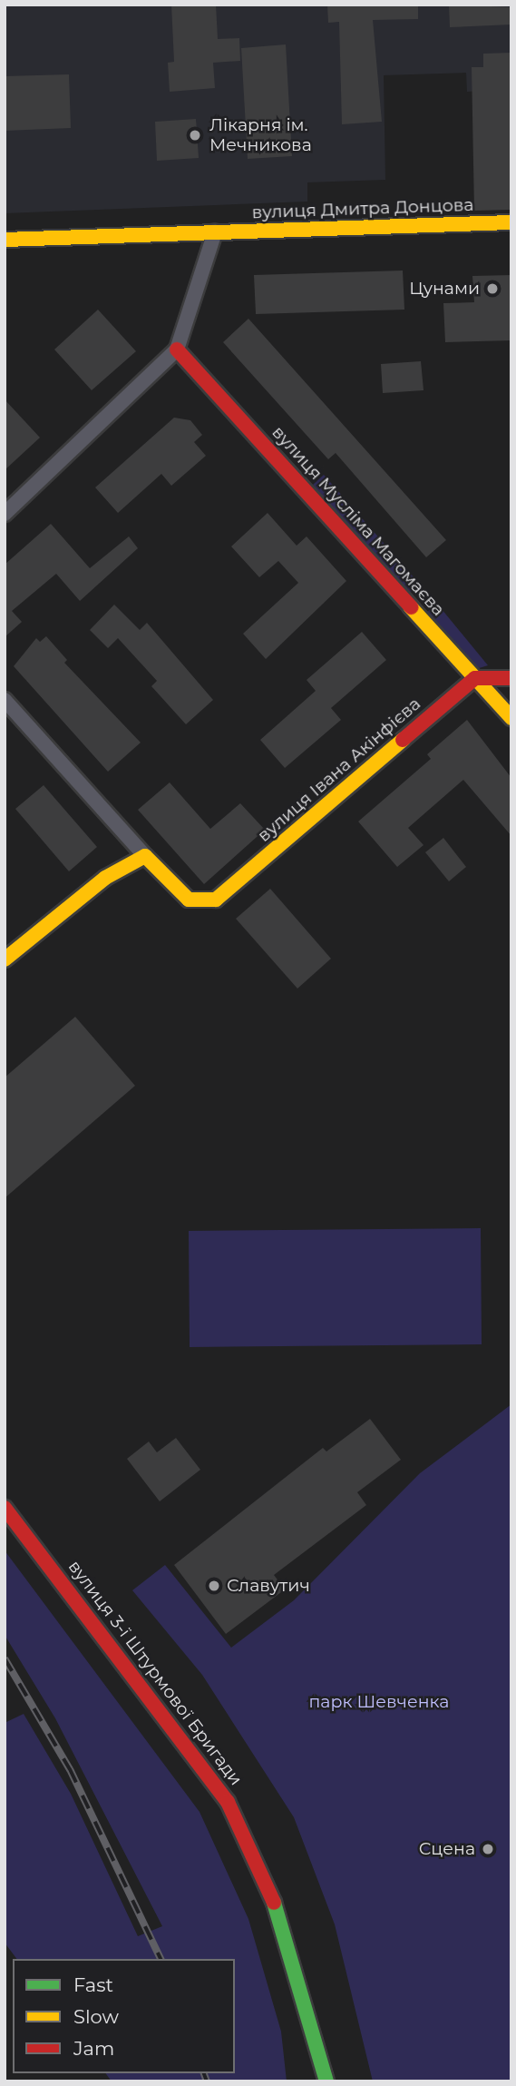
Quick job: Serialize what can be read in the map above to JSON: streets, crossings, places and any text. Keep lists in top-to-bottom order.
{
  "streets": {
    "street": [
      "вулиця Дмитра Донцова",
      "вулиця Мусліма Магомаєва",
      "вулиця Івана Акінфієва",
      "вулиця 3-ї Штурмової Бригади"
    ]
  },
  "crossings": [
    ["вулиця Мусліма Магомаєва", "вулиця Івана Акінфієва"]
  ],
  "parks": ["парк Шевченка"],
  "places": [
    "Лікарня ім. Мечникова",
    "Цунами",
    "Славутич",
    "Сцена"
  ],
  "legend": ["Fast", "Slow", "Jam"]
}
